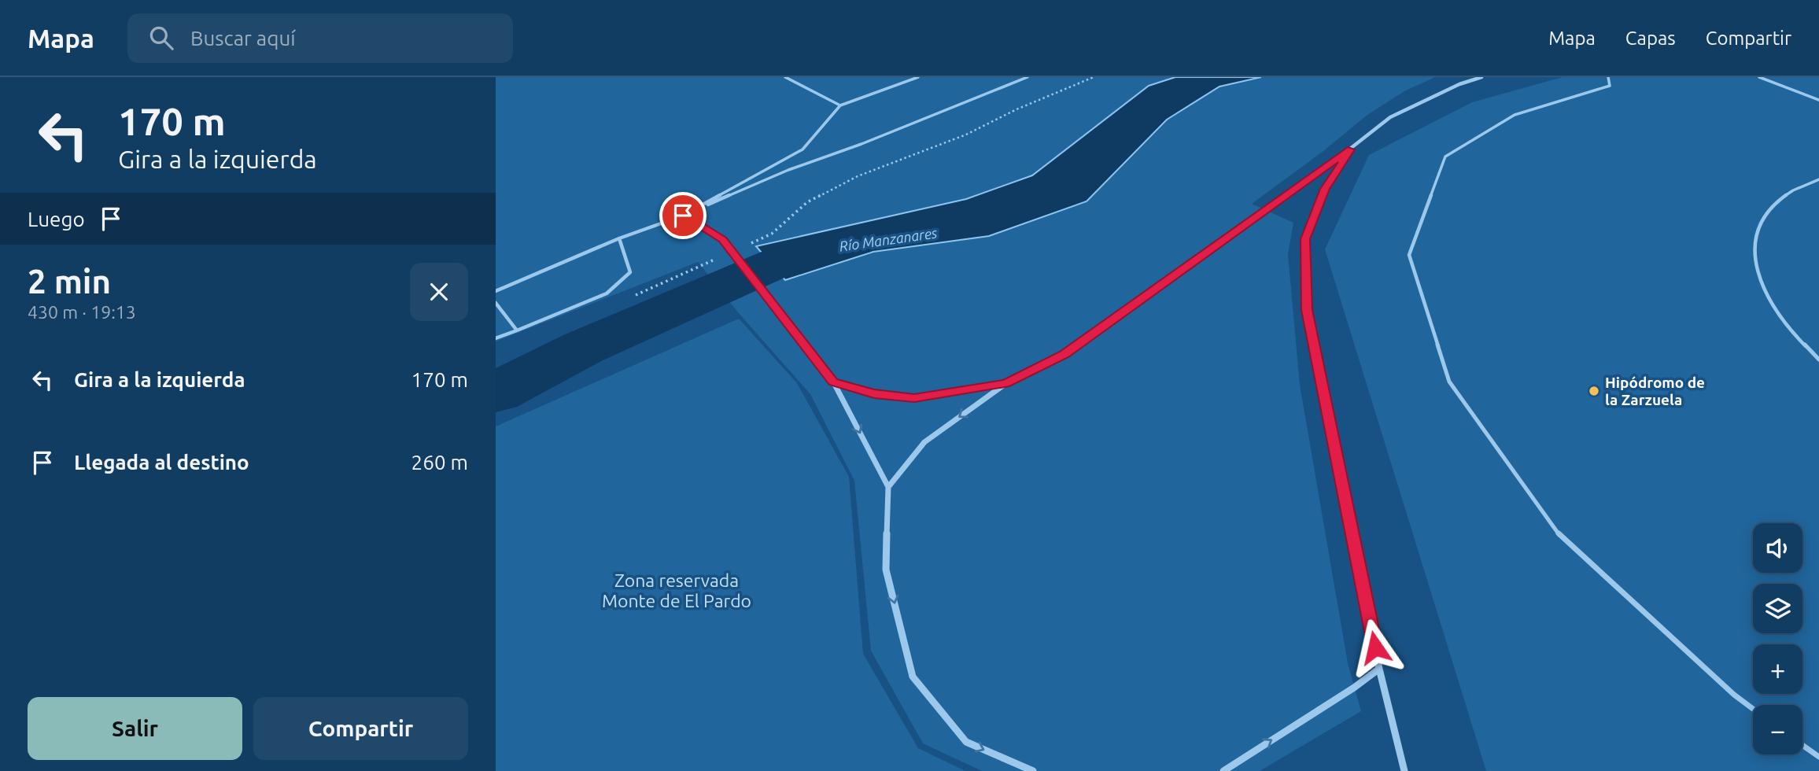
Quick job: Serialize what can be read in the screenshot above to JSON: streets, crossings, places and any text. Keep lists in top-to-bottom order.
{
  "water": ["Río Manzanares"],
  "parks": ["Zona reservada Monte de El Pardo"],
  "places": ["Hipódromo de la Zarzuela"],
  "page": {
    "header": "Mapa",
    "search": "Buscar aquí",
    "nav": ["Mapa", "Capas", "Compartir"],
    "turn": ["170 m", "Gira a la izquierda"],
    "then": "Luego",
    "heading": ["2 min", "430 m · 19:13"],
    "list": [
      {
        "name": "Gira a la izquierda",
        "value": "170 m"
      },
      {
        "name": "Llegada al destino",
        "value": "260 m"
      }
    ],
    "map_buttons": ["+", "−"],
    "buttons": ["Salir", "Compartir"]
  }
}
